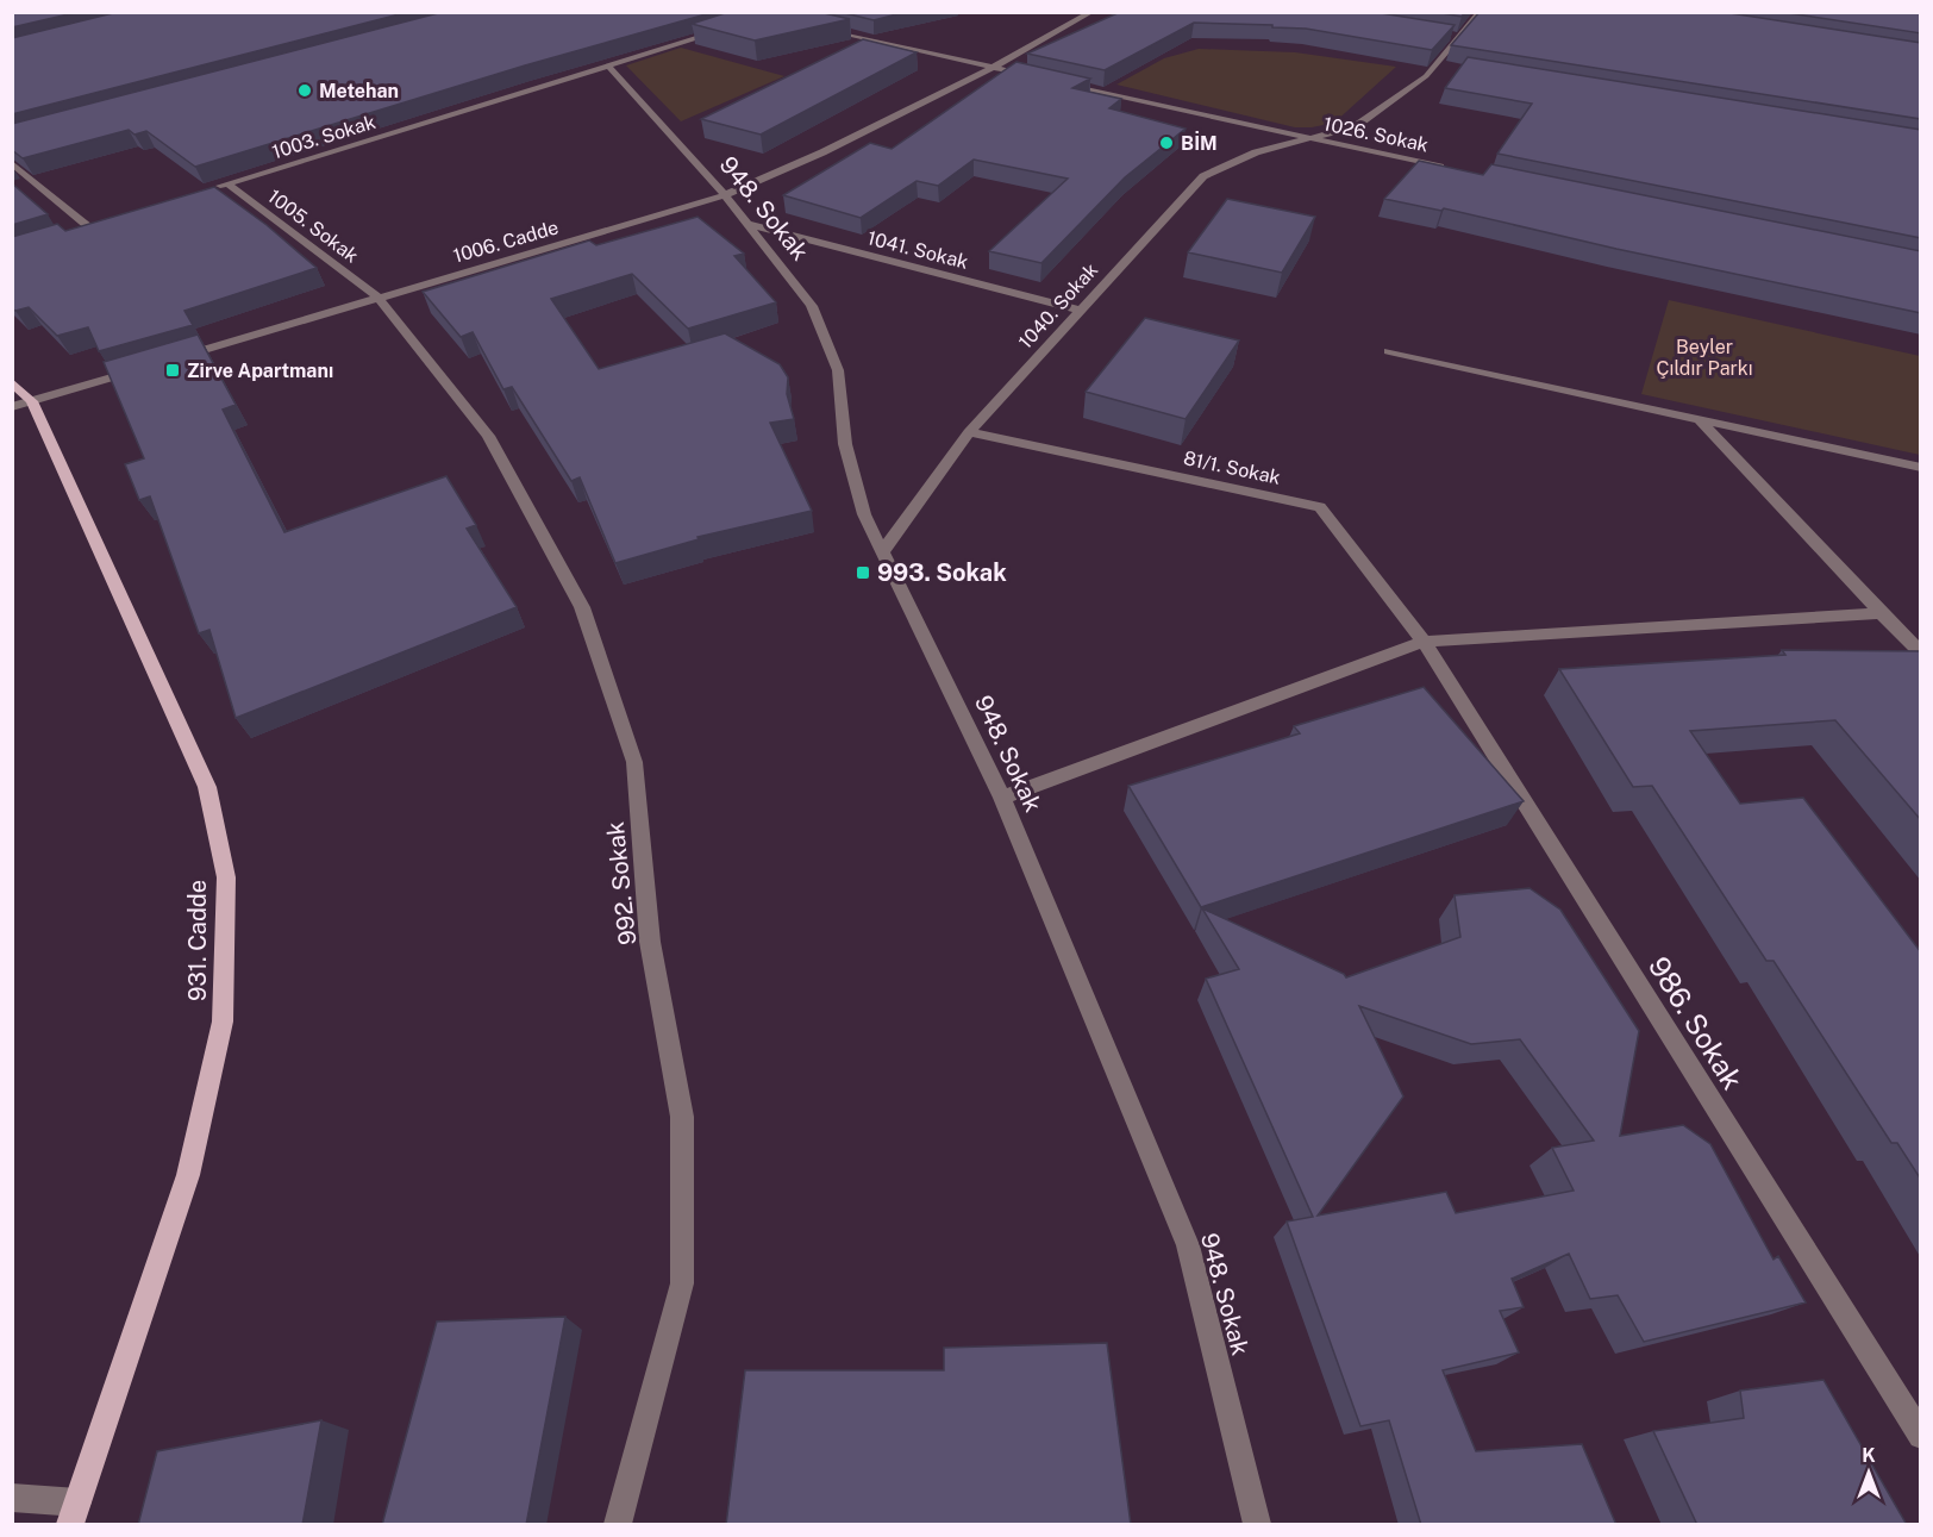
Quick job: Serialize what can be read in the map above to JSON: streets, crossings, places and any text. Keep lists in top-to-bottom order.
{
  "streets": {
    "main road": ["931. Cadde"],
    "street": [
      "1026. Sokak",
      "1003. Sokak",
      "948. Sokak",
      "1005. Sokak",
      "1006. Cadde",
      "1041. Sokak",
      "1040. Sokak",
      "81/1. Sokak",
      "992. Sokak",
      "986. Sokak"
    ]
  },
  "crossings": [
    ["1026. Sokak", "1040. Sokak"],
    ["1003. Sokak", "948. Sokak"],
    ["1003. Sokak", "1005. Sokak"],
    ["948. Sokak", "1006. Cadde"],
    ["948. Sokak", "1041. Sokak"],
    ["948. Sokak", "1040. Sokak"],
    ["1005. Sokak", "1006. Cadde"],
    ["1005. Sokak", "992. Sokak"],
    ["1006. Cadde", "992. Sokak"],
    ["1041. Sokak", "1040. Sokak"],
    ["1040. Sokak", "81/1. Sokak"],
    ["81/1. Sokak", "986. Sokak"]
  ],
  "parks": ["Beyler Çıldır Parkı"],
  "places": {
    "other": ["Metehan", "BİM"],
    "transit": ["Zirve Apartmanı", "993. Sokak"]
  },
  "north": "top"
}
